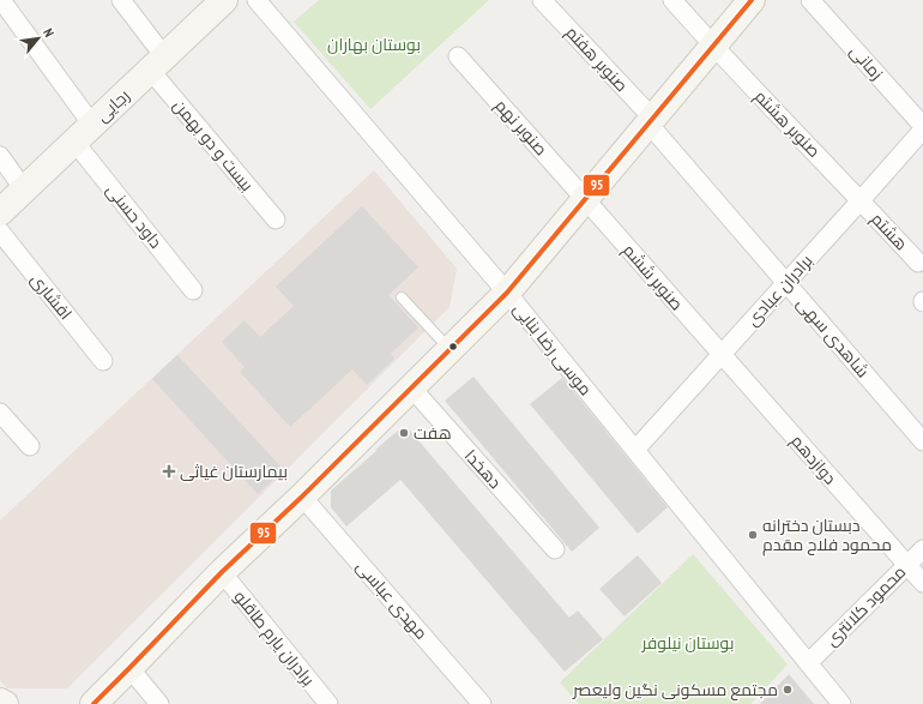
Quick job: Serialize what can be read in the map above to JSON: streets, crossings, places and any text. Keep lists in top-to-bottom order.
{
  "streets": {
    "main road": ["رجایی"],
    "street": [
      "صنوبر هفتم",
      "زمانی",
      "صنوبر هشتم",
      "صنوبر نهم",
      "بیست و دو بهمن",
      "داود حسنی",
      "هشتم",
      "صنوبر ششم",
      "برادران عبادی",
      "افشاری",
      "شاهدی سهی",
      "موسی رضا بنایی",
      "دوازدهم",
      "دهخدا",
      "مهدی عباسی",
      "محمود کلانتری",
      "برادران یارم طاقلو"
    ]
  },
  "crossings": [
    ["صنوبر هفتم", "شاهدی سهی"],
    ["زمانی", "برادران عبادی"],
    ["رجایی", "بیست و دو بهمن"],
    ["رجایی", "داود حسنی"],
    ["صنوبر هشتم", "هشتم"],
    ["صنوبر هشتم", "برادران عبادی"],
    ["صنوبر نهم", "صنوبر ششم"],
    ["هشتم", "برادران عبادی"],
    ["صنوبر ششم", "برادران عبادی"],
    ["صنوبر ششم", "دوازدهم"],
    ["برادران عبادی", "شاهدی سهی"],
    ["برادران عبادی", "موسی رضا بنایی"],
    ["برادران عبادی", "دوازدهم"],
    ["موسی رضا بنایی", "محمود کلانتری"],
    ["دوازدهم", "محمود کلانتری"]
  ],
  "parks": ["بوستان بهاران", "بوستان نیلوفر"],
  "places": {
    "other": ["هفت", "دبستان دخترانه محمود فلاح مقدم", "مجتمع مسکونی نگین ولیعصر"],
    "health": ["بیمارستان غیاثی"]
  },
  "lines": ["transit line 95"],
  "north": "top right"
}
